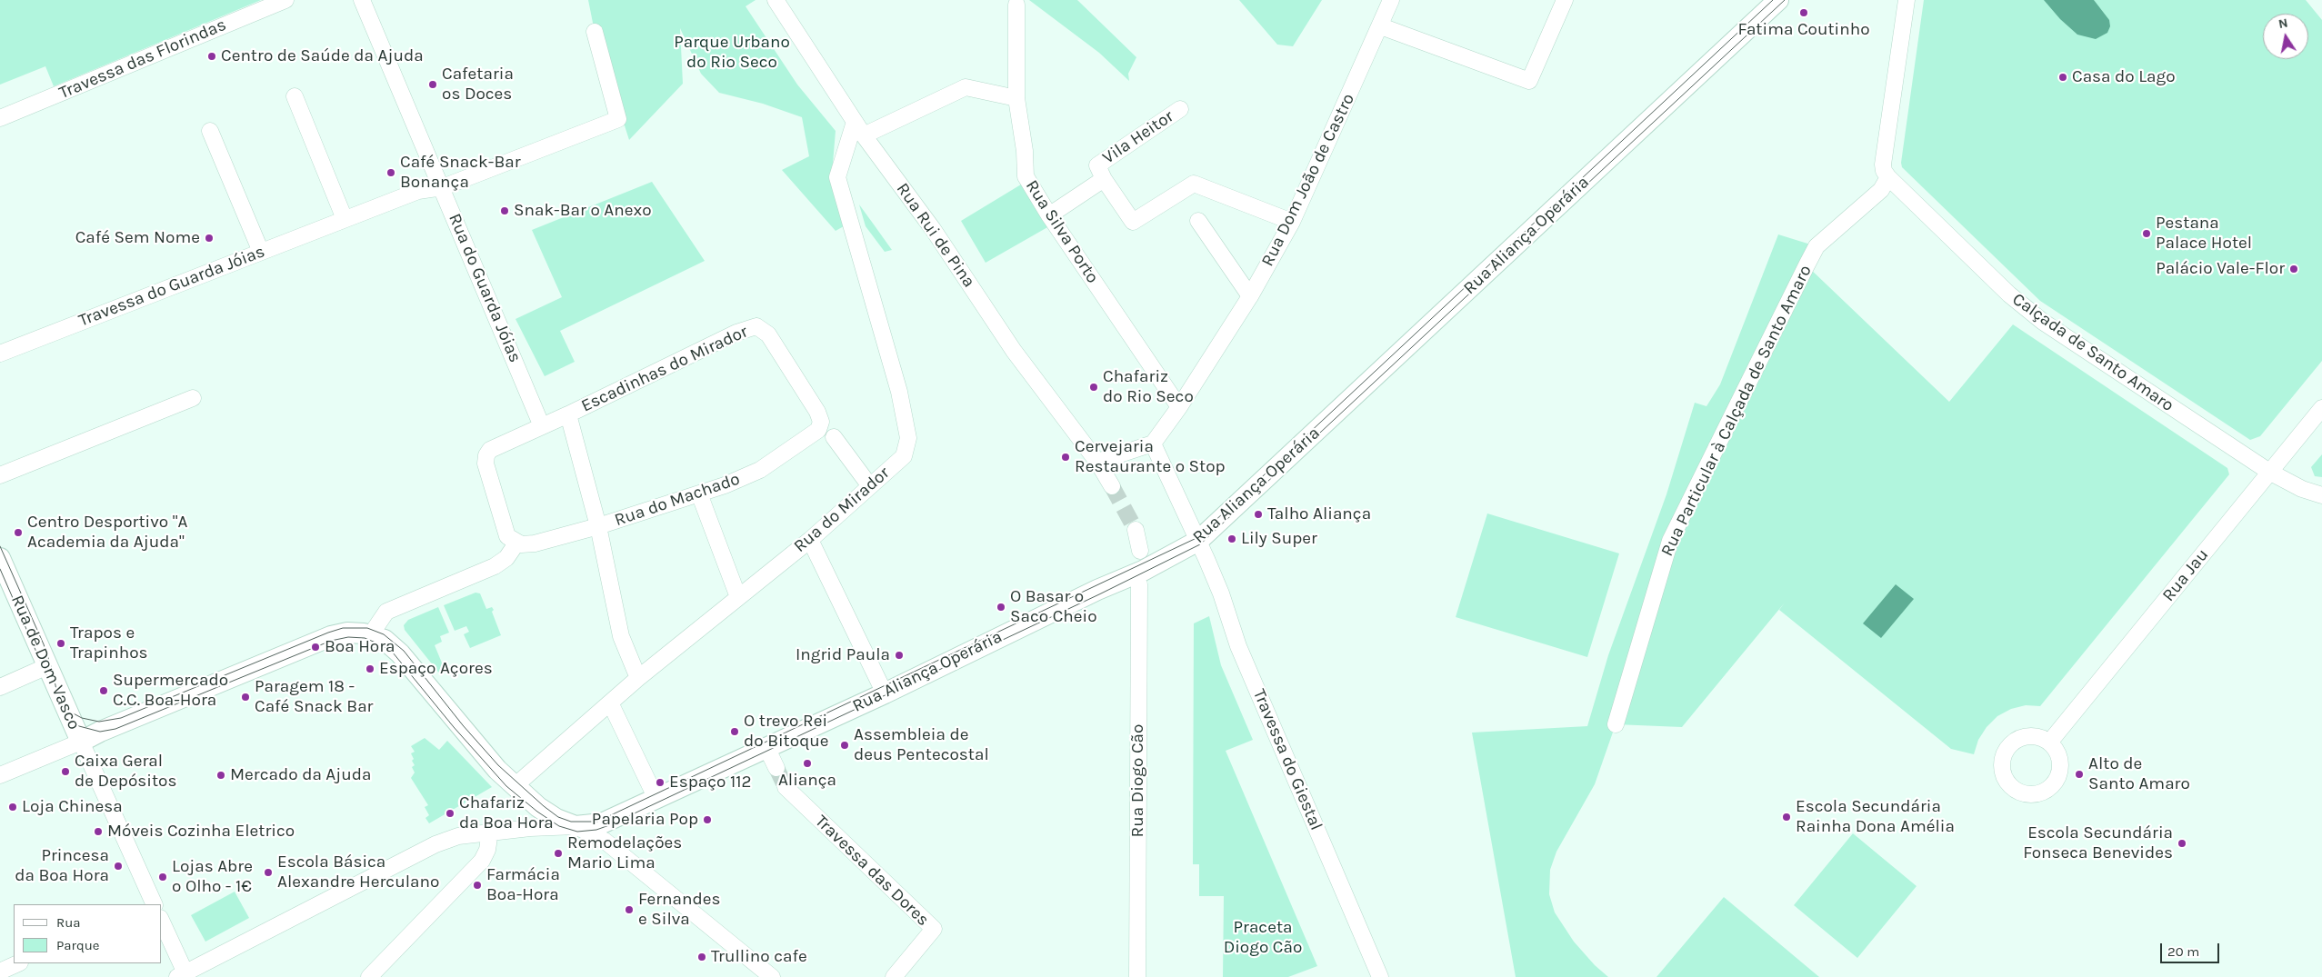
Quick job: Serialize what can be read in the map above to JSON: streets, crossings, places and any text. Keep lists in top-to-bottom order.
{
  "streets": {
    "street": [
      "Travessa das Florindas",
      "Vila Heitor",
      "Rua Dom João de Castro",
      "Rua Silva Porto",
      "Rua Rui de Pina",
      "Rua Aliança Operária",
      "Travessa do Guarda Jóias",
      "Rua do Guarda Jóias",
      "Calçada de Santo Amaro",
      "Escadinhas do Mirador",
      "Rua Particular à Calçada de Santo Amaro",
      "Rua do Machado",
      "Rua do Mirador",
      "Rua Jau",
      "Rua de Dom Vasco",
      "Travessa do Giestal",
      "Rua Diogo Cão",
      "Travessa das Dores"
    ]
  },
  "crossings": [
    ["Vila Heitor", "Rua Silva Porto"],
    ["Rua Dom João de Castro", "Rua Silva Porto"],
    ["Rua Dom João de Castro", "Travessa do Giestal"],
    ["Rua Rui de Pina", "Rua do Mirador"],
    ["Rua Aliança Operária", "Travessa do Giestal"],
    ["Travessa do Guarda Jóias", "Rua do Guarda Jóias"],
    ["Rua do Guarda Jóias", "Escadinhas do Mirador"],
    ["Calçada de Santo Amaro", "Rua Particular à Calçada de Santo Amaro"],
    ["Calçada de Santo Amaro", "Rua Jau"],
    ["Escadinhas do Mirador", "Rua do Machado"]
  ],
  "parks": ["Parque Urbano do Rio Seco", "Praceta Diogo Cão"],
  "places": [
    "Fatima Coutinho",
    "Centro de Saúde da Ajuda",
    "Casa do Lago",
    "Cafetaria os Doces",
    "Café Snack-Bar Bonança",
    "Snak-Bar o Anexo",
    "Pestana Palace Hotel",
    "Café Sem Nome",
    "Palácio Vale-Flor",
    "Chafariz do Rio Seco",
    "Cervejaria Restaurante o Stop",
    "Talho Aliança",
    "Centro Desportivo \"A Academia da Ajuda\"",
    "Lily Super",
    "O Basar o Saco Cheio",
    "Trapos e Trapinhos",
    "Boa Hora",
    "Ingrid Paula",
    "Espaço Açores",
    "Supermercado C.C. Boa-Hora",
    "Paragem 18 - Café Snack Bar",
    "O trevo Rei do Bitoque",
    "Assembleia de deus Pentecostal",
    "Aliança",
    "Caixa Geral de Depósitos",
    "Alto de Santo Amaro",
    "Mercado da Ajuda",
    "Espaço 112",
    "Loja Chinesa",
    "Chafariz da Boa Hora",
    "Escola Secundária Rainha Dona Amélia",
    "Papelaria Pop",
    "Móveis Cozinha Eletrico",
    "Escola Secundária Fonseca Benevides",
    "Remodelações Mario Lima",
    "Princesa da Boa Hora",
    "Escola Básica Alexandre Herculano",
    "Lojas Abre o Olho - 1€",
    "Farmácia Boa-Hora",
    "Fernandes e Silva",
    "Trullino cafe"
  ],
  "legend": ["Rua", "Parque"],
  "scale_bar": "20 m",
  "north": "top"
}
